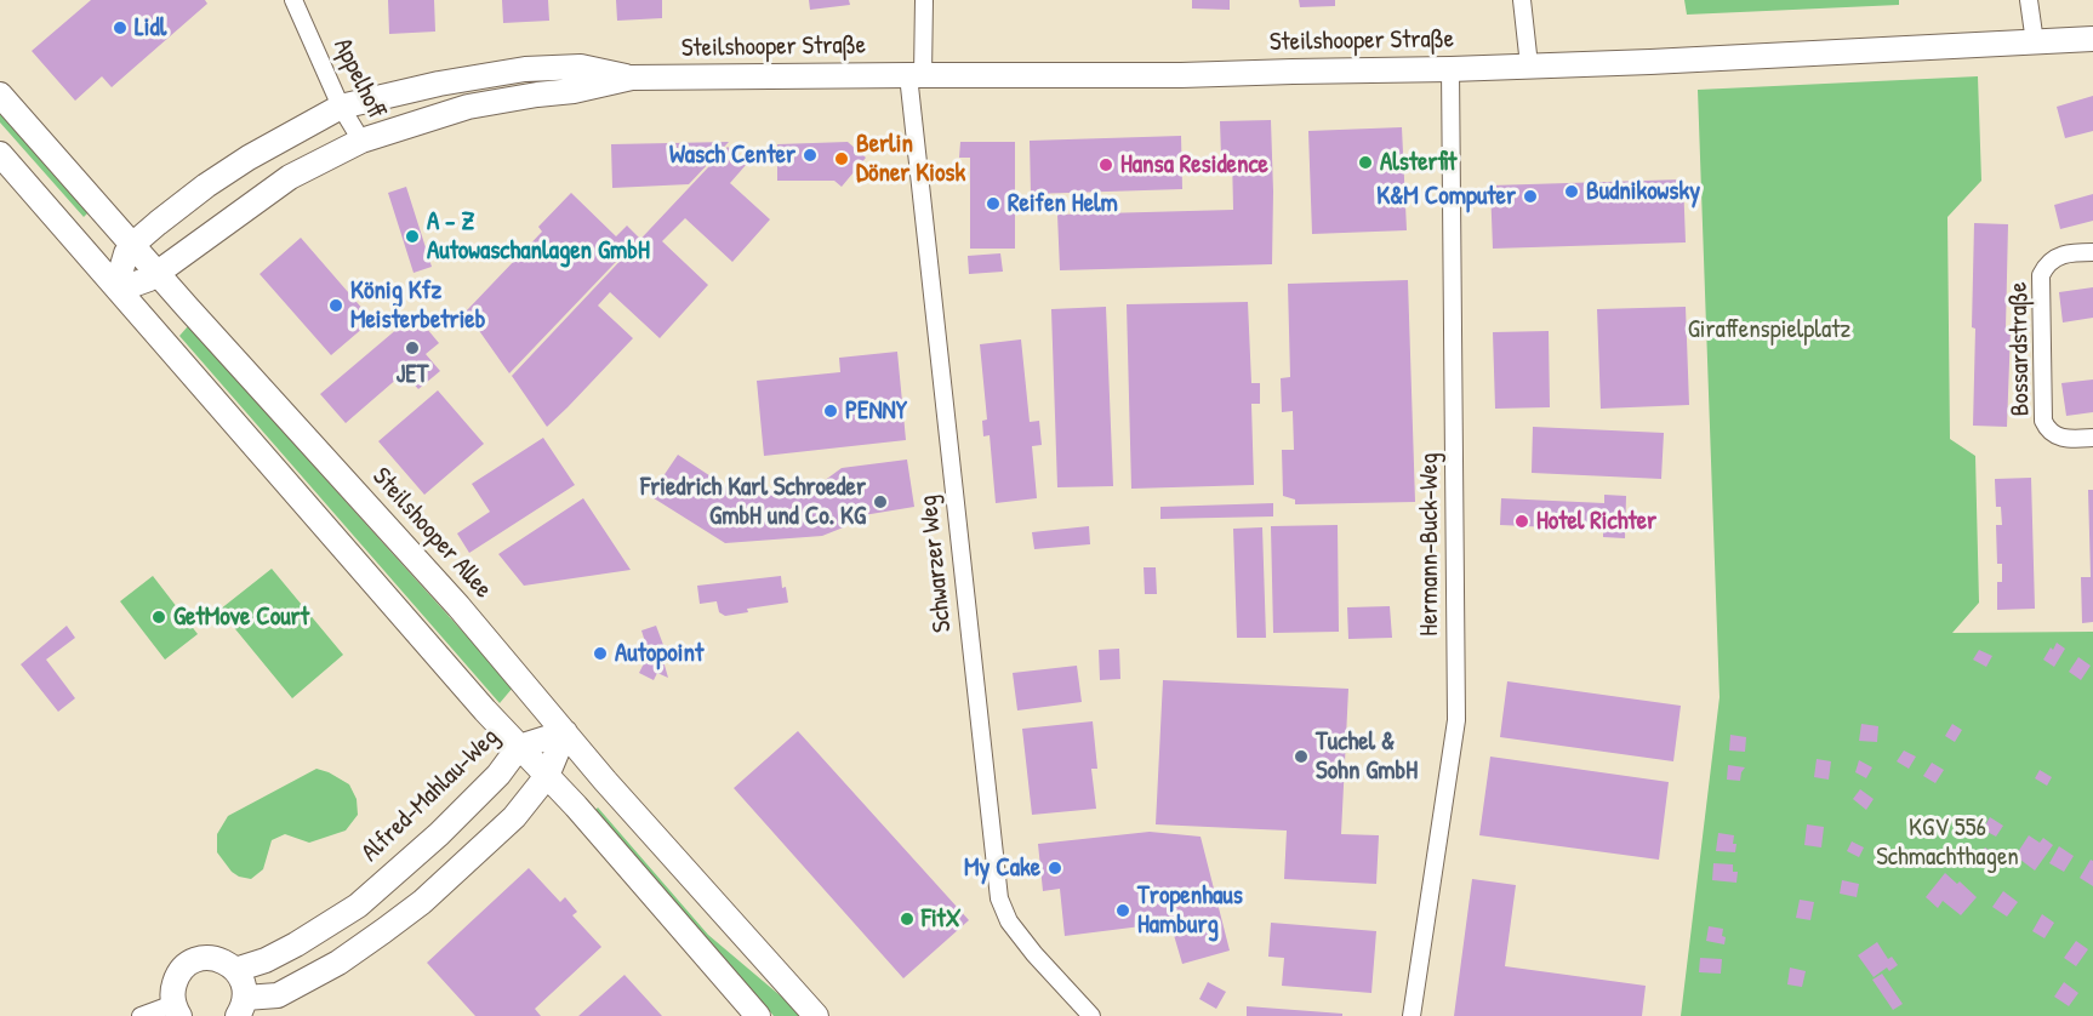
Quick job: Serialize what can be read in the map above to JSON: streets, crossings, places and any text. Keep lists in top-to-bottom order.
{
  "streets": {
    "street": [
      "Steilshooper Straße",
      "Appelhoff",
      "Bossardstraße",
      "Steilshooper Allee",
      "Hermann-Buck-Weg",
      "Schwarzer Weg",
      "Alfred-Mahlau-Weg"
    ]
  },
  "crossings": [
    ["Steilshooper Straße", "Appelhoff"],
    ["Steilshooper Straße", "Steilshooper Allee"],
    ["Steilshooper Straße", "Hermann-Buck-Weg"],
    ["Steilshooper Straße", "Schwarzer Weg"],
    ["Steilshooper Allee", "Alfred-Mahlau-Weg"]
  ],
  "parks": ["Giraffenspielplatz", "KGV 556 Schmachthagen"],
  "places": [
    "Lidl",
    "Wasch Center",
    "Berlin Döner Kiosk",
    "Alsterfit",
    "Hansa Residence",
    "Budnikowsky",
    "K&M Computer",
    "Reifen Helm",
    "A - Z Autowaschanlagen GmbH",
    "König Kfz Meisterbetrieb",
    "JET",
    "PENNY",
    "Friedrich Karl Schroeder GmbH und Co. KG",
    "Hotel Richter",
    "GetMove Court",
    "Autopoint",
    "Tuchel & Sohn GmbH",
    "My Cake",
    "Tropenhaus Hamburg",
    "FitX"
  ]
}
